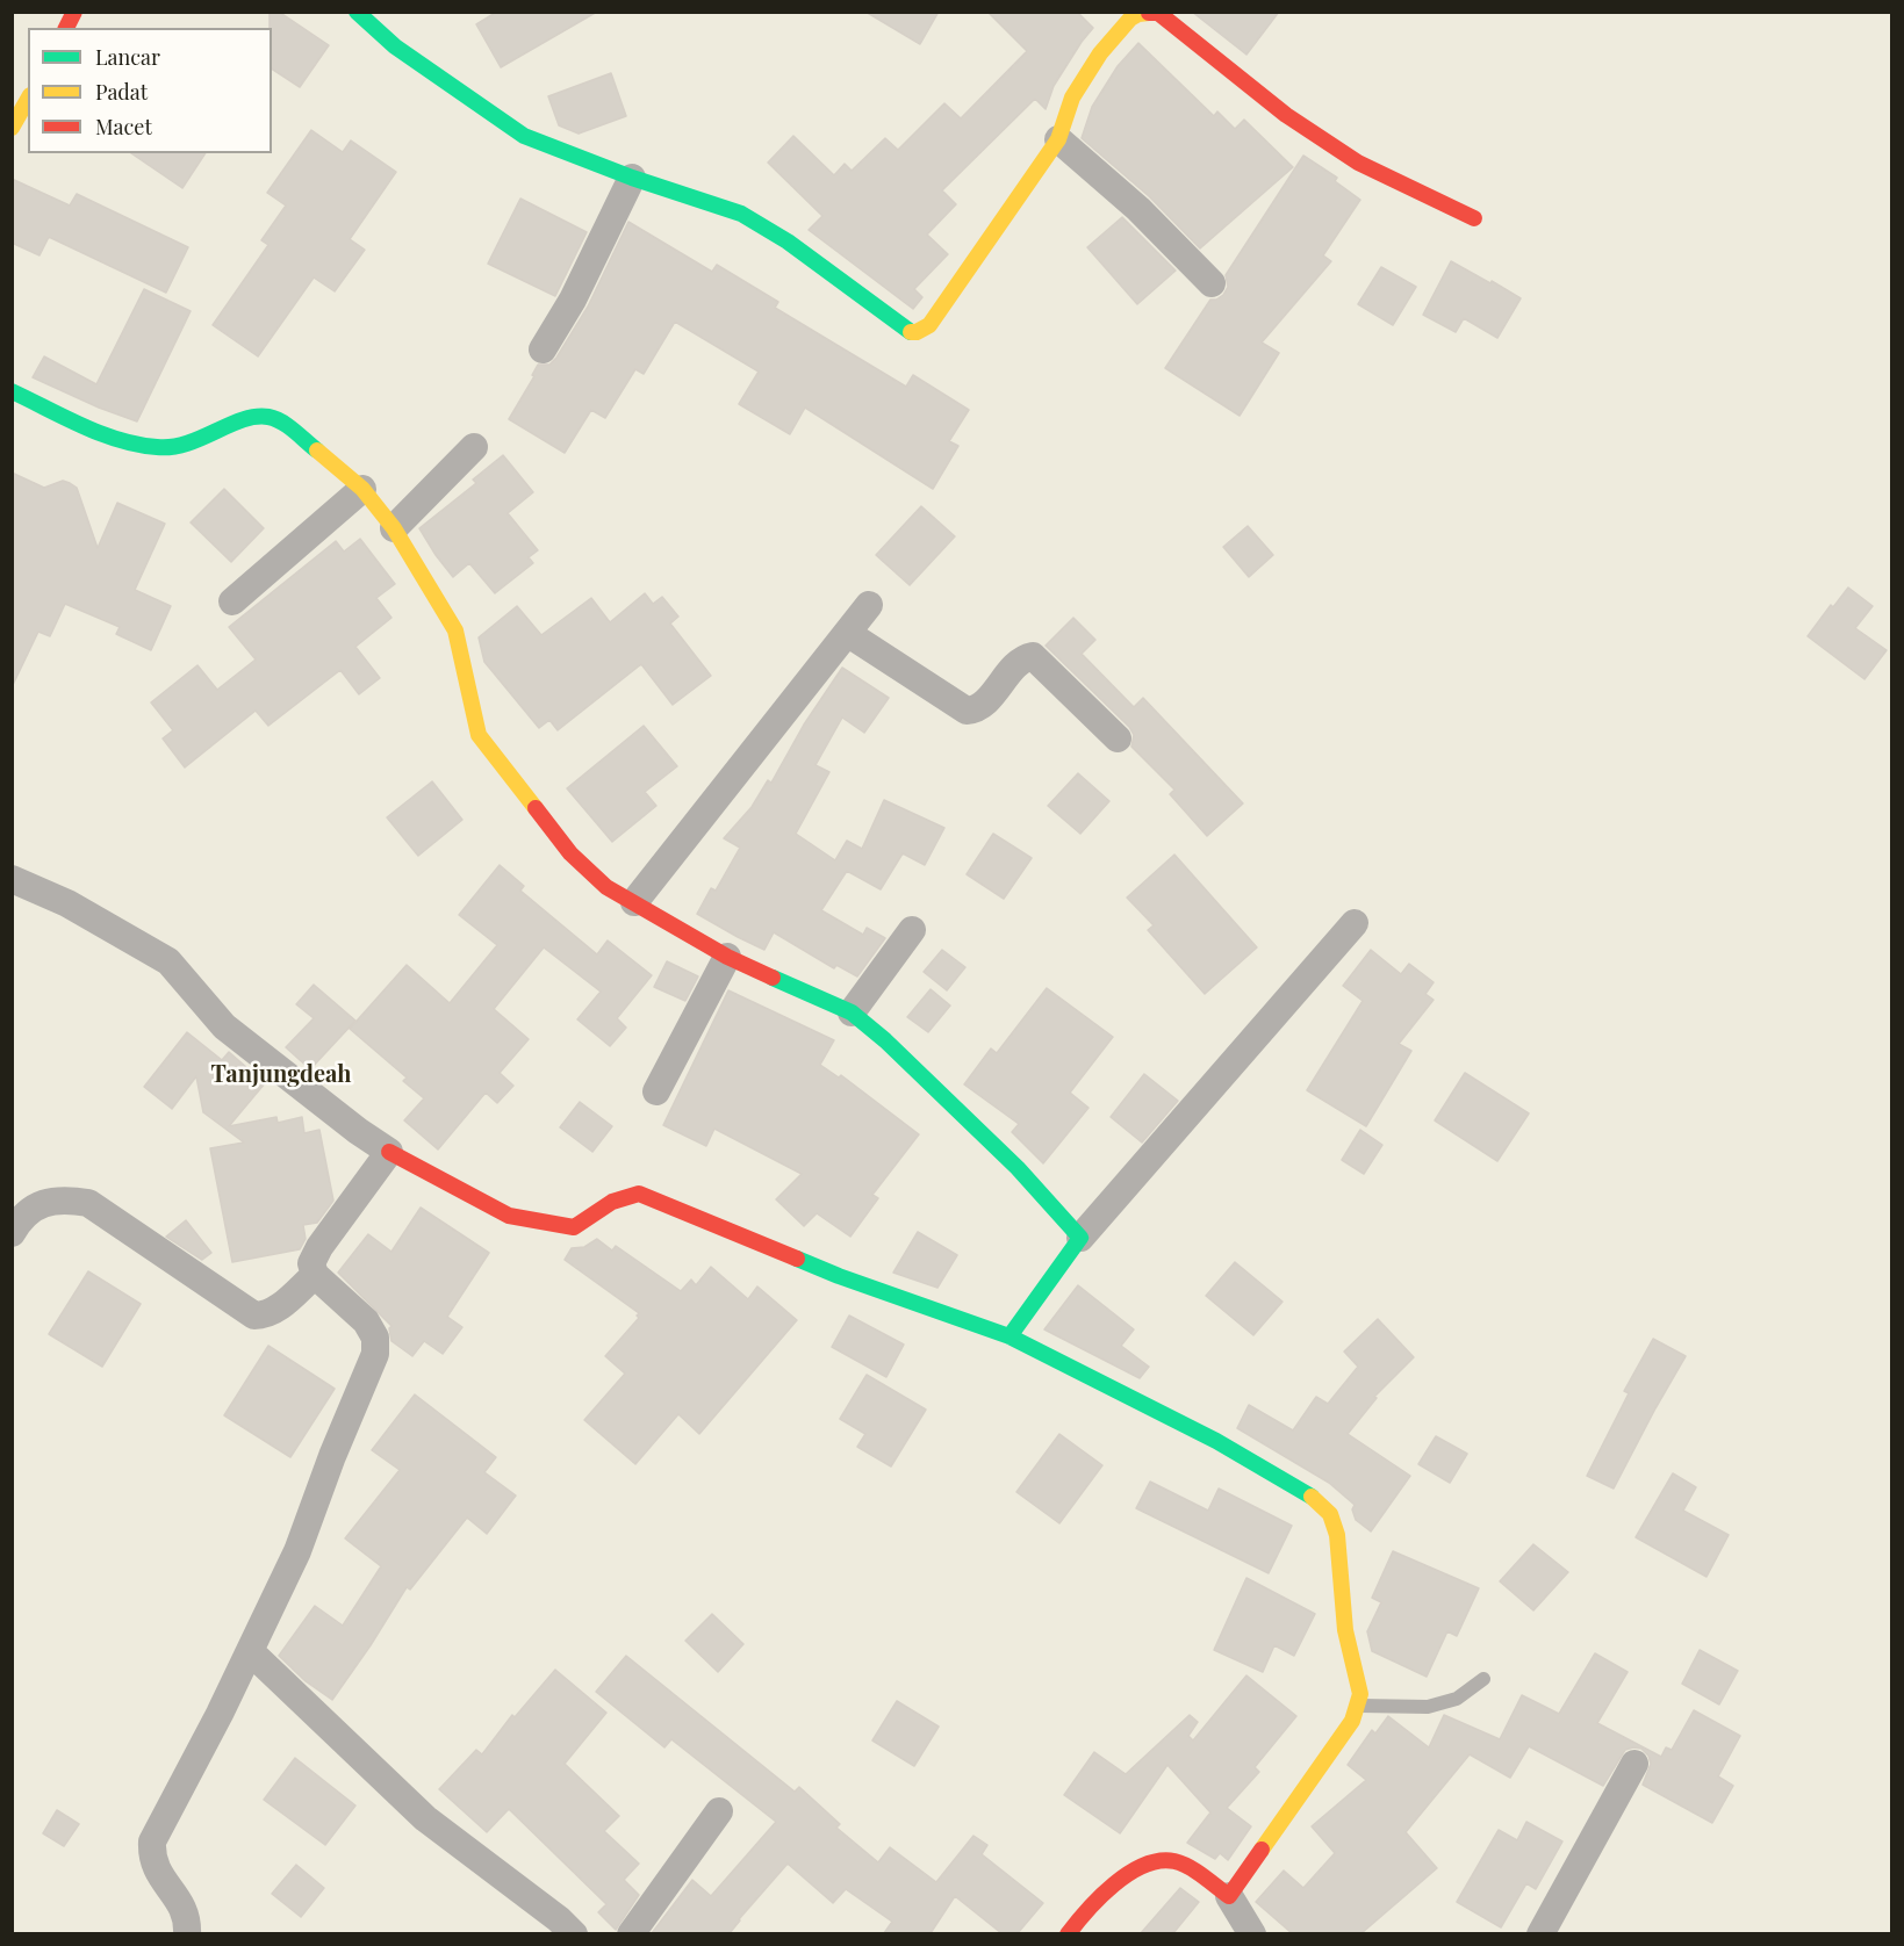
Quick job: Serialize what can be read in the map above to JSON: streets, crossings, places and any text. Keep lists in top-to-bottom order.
{
  "districts": ["Tanjungdeah"],
  "legend": ["Lancar", "Padat", "Macet"]
}
